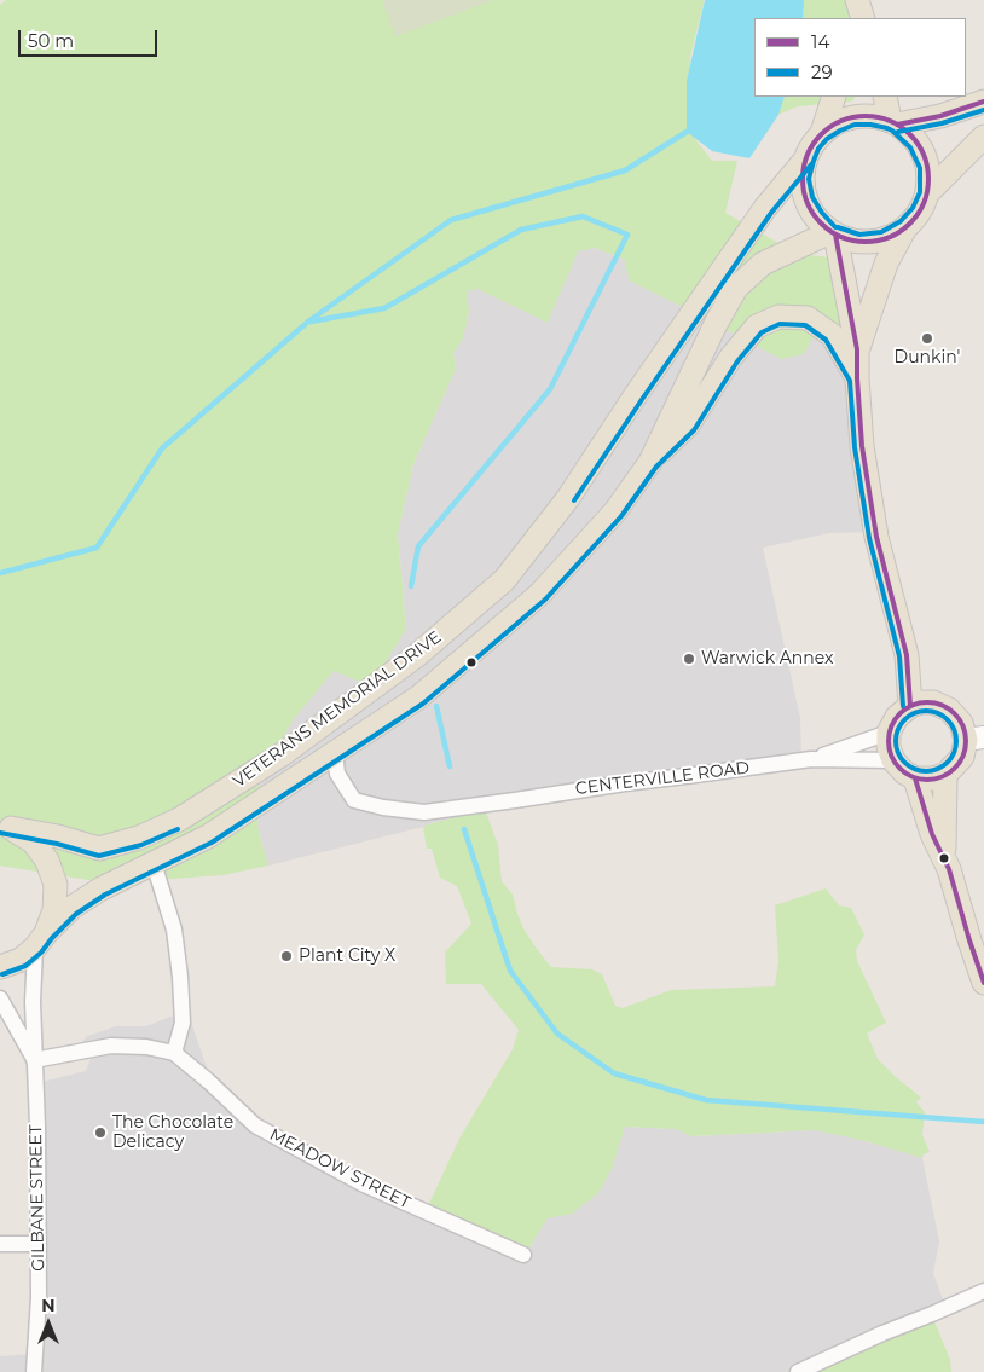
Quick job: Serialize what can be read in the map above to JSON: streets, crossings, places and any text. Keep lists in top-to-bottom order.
{
  "streets": {
    "main road": ["VETERANS MEMORIAL DRIVE"],
    "street": ["CENTERVILLE ROAD", "MEADOW STREET", "GILBANE STREET"]
  },
  "crossings": [
    ["VETERANS MEMORIAL DRIVE", "CENTERVILLE ROAD"],
    ["VETERANS MEMORIAL DRIVE", "GILBANE STREET"],
    ["MEADOW STREET", "GILBANE STREET"]
  ],
  "places": [
    "Dunkin'",
    "Warwick Annex",
    "Plant City X",
    "The Chocolate Delicacy"
  ],
  "lines": ["transit line 14", "transit line 29"],
  "legend": ["14", "29"],
  "scale_bar": "50 m",
  "north": "top"
}
